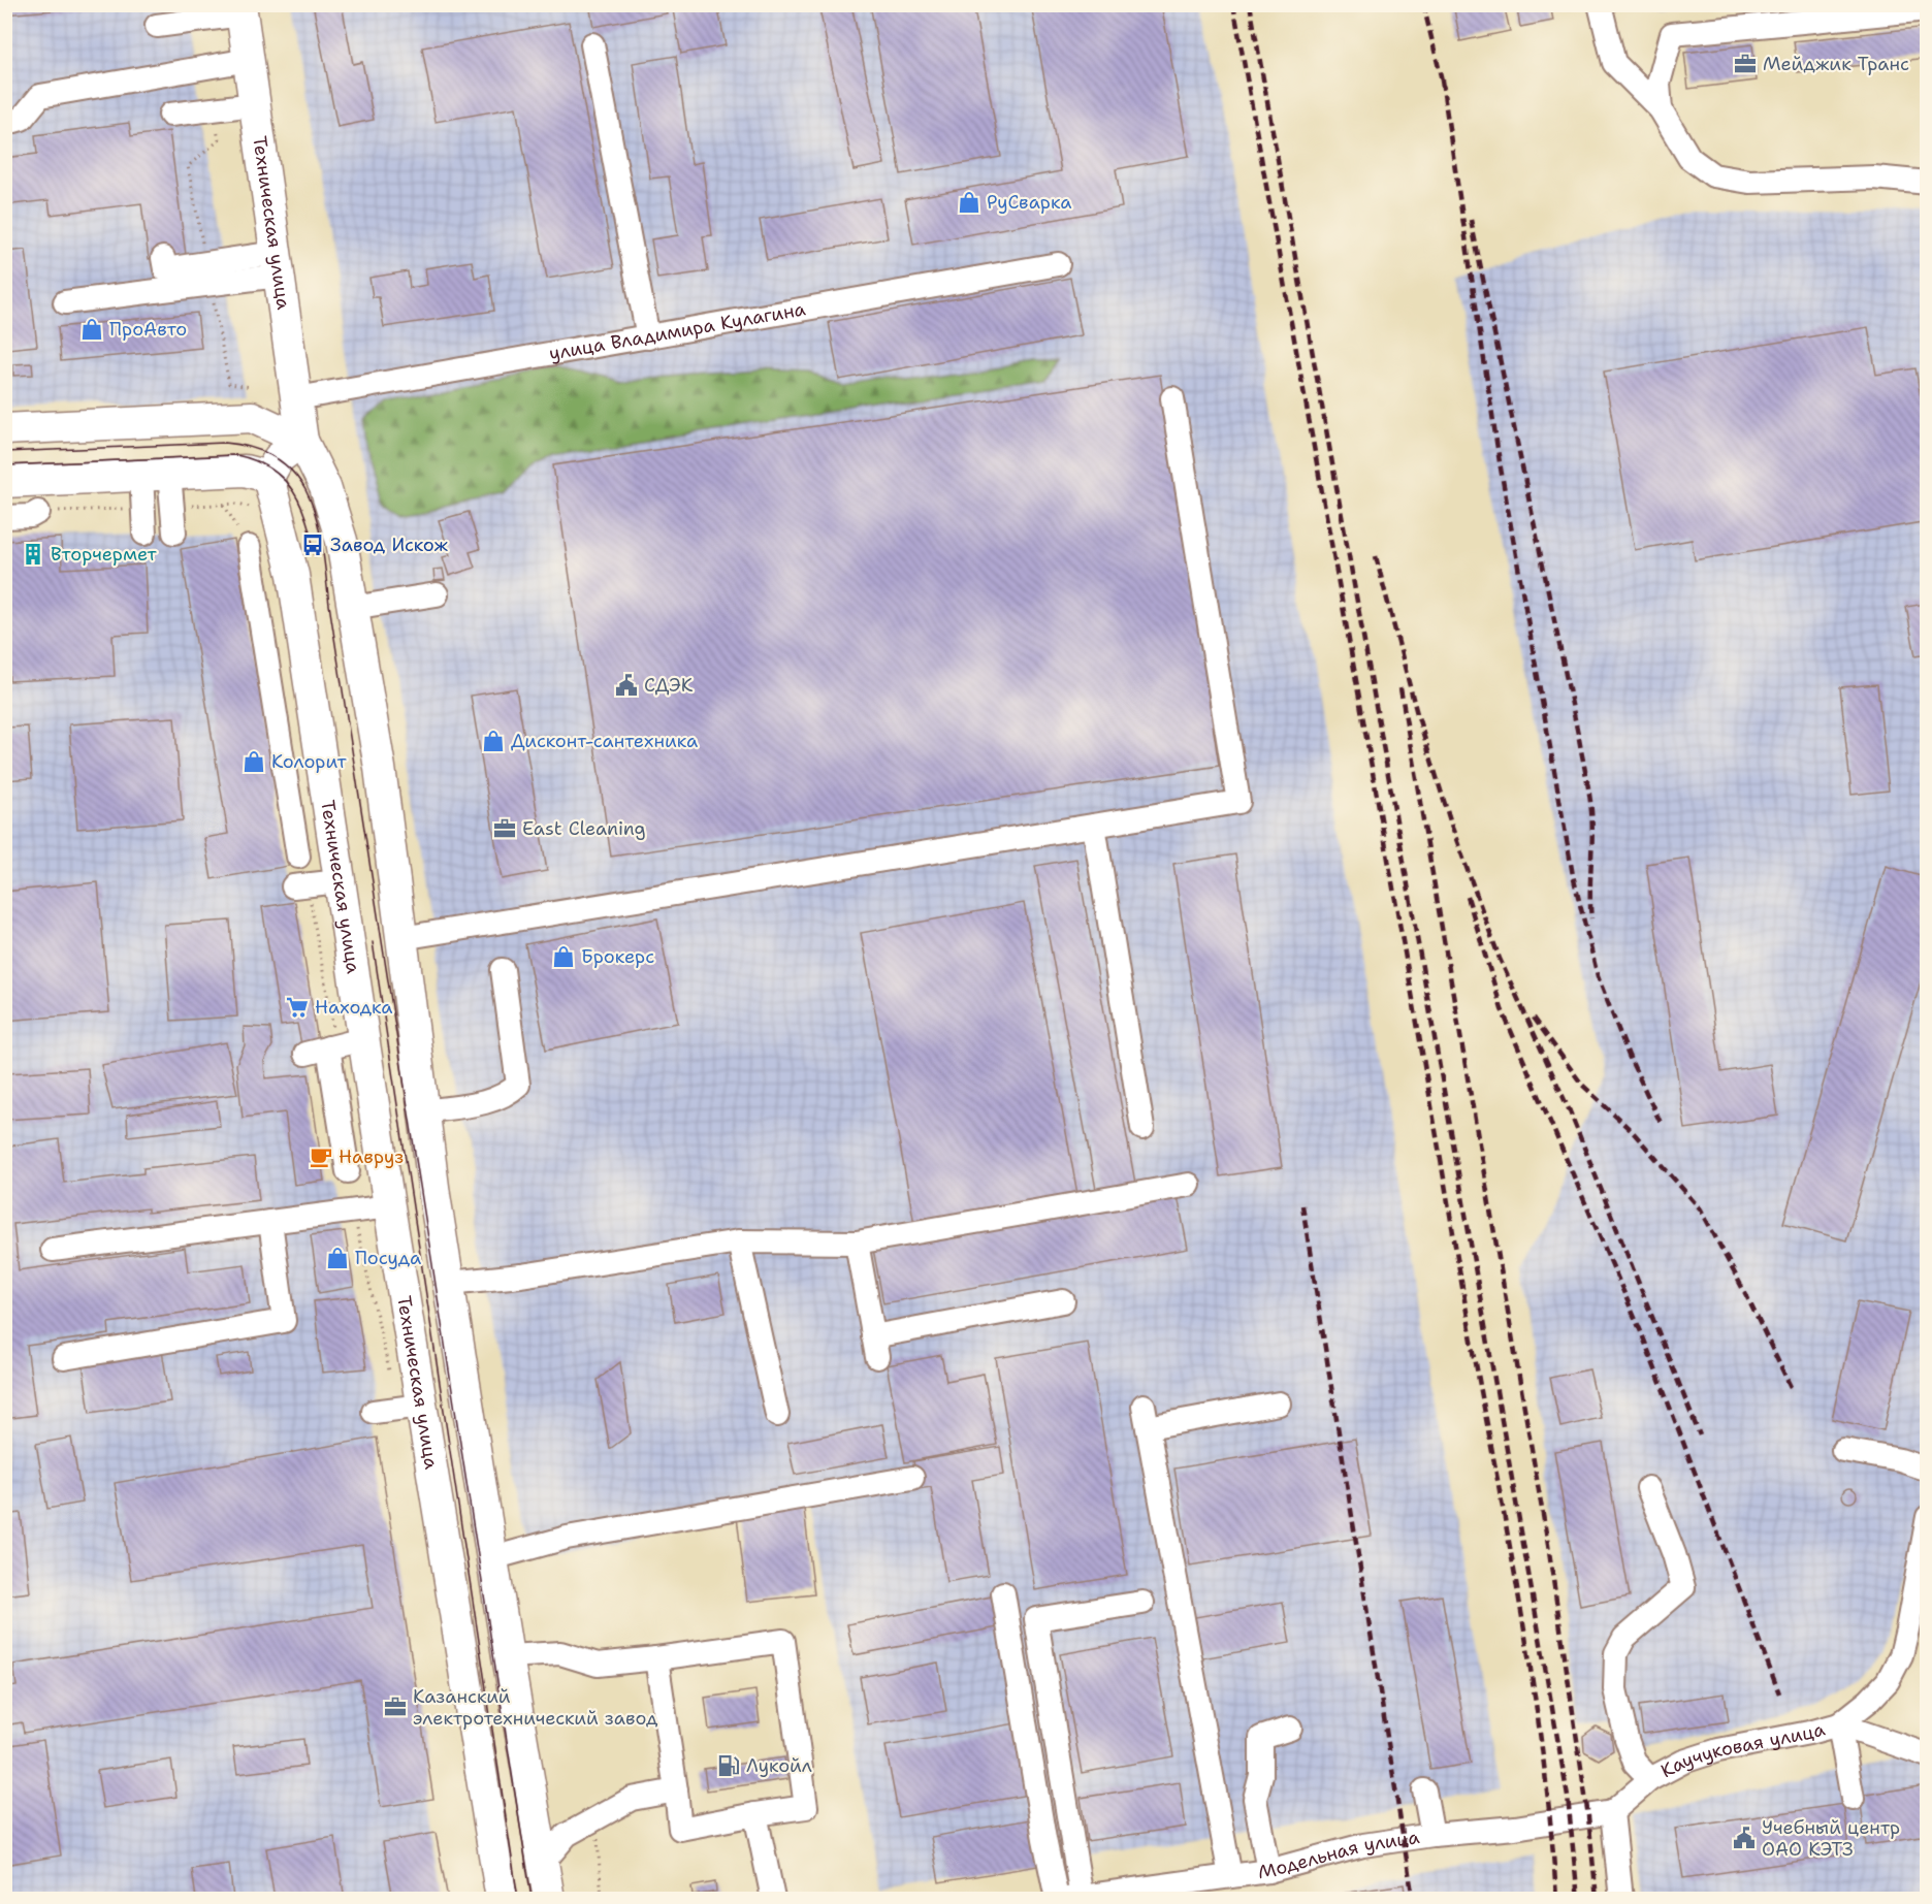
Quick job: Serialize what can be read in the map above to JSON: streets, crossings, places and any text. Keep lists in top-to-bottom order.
{
  "streets": {
    "main road": ["Техническая улица"],
    "street": ["улица Владимира Кулагина", "Каучуковая улица", "Модельная улица"]
  },
  "crossings": [
    ["Техническая улица", "улица Владимира Кулагина"],
    ["Каучуковая улица", "Модельная улица"]
  ],
  "places": {
    "office": ["Мейджик Транс", "East Cleaning", "Казанский электротехнический завод"],
    "shop": [
      "РуСварка",
      "ПроАвто",
      "Дисконт-сантехника",
      "Колорит",
      "Брокерс",
      "Посуда"
    ],
    "bus stop": ["Завод Искож"],
    "building": ["Вторчермет"],
    "public building": ["СДЭК", "Учебный центр ОАО КЭТЗ"],
    "supermarket": ["Находка"],
    "cafe": ["Навруз"],
    "fuel station": ["Лукойл"]
  }
}
